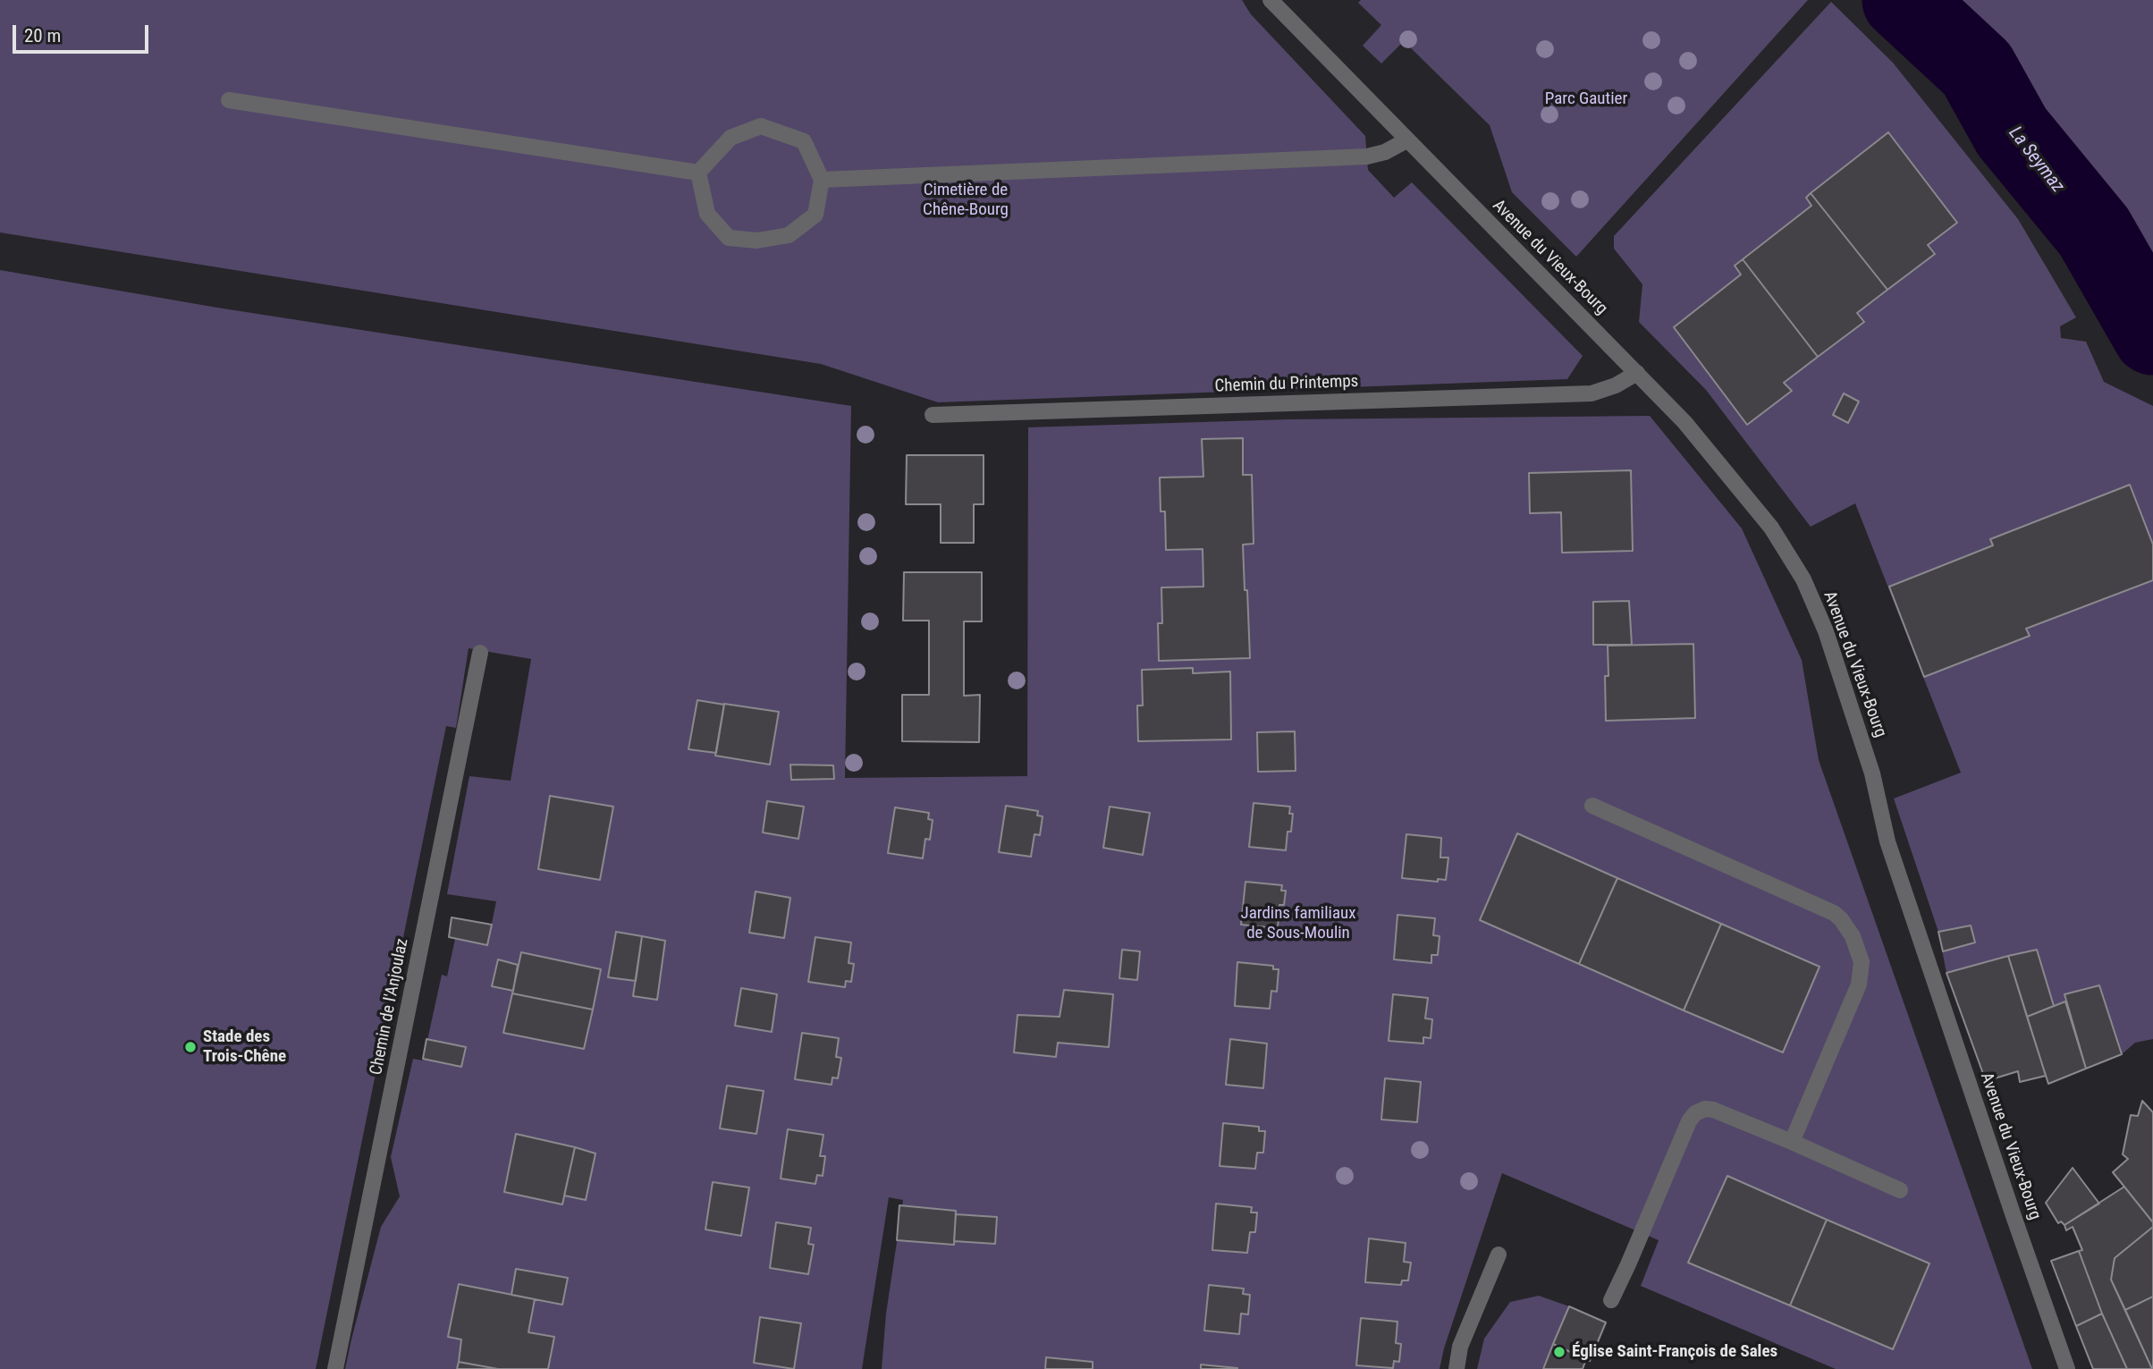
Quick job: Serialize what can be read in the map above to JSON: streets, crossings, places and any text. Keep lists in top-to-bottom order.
{
  "streets": {
    "street": ["Avenue du Vieux-Bourg", "Chemin du Printemps", "Chemin de l'Anjoulaz"]
  },
  "crossings": [
    ["Avenue du Vieux-Bourg", "Chemin du Printemps"]
  ],
  "water": ["La Seymaz"],
  "parks": ["Parc Gautier", "Cimetière de Chêne-Bourg", "Jardins familiaux de Sous-Moulin"],
  "places": ["Stade des Trois-Chêne", "Église Saint-François de Sales"],
  "scale_bar": "20 m"
}
